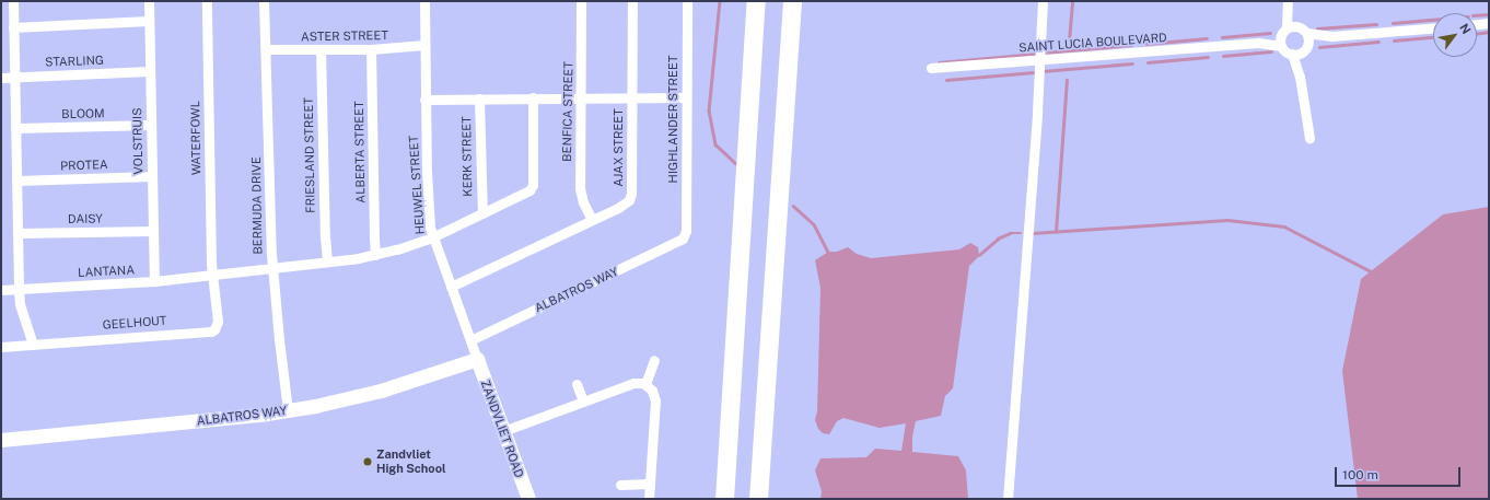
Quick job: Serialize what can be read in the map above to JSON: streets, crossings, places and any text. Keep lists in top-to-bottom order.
{
  "streets": {
    "street": [
      "ASTER STREET",
      "SAINT LUCIA BOULEVARD",
      "STARLING",
      "BENFICA STREET",
      "BLOOM",
      "HIGHLANDER STREET",
      "WATERFOWL",
      "VOLSTRUIS",
      "AJAX STREET",
      "ALBERTA STREET",
      "FRIESLAND STREET",
      "KERK STREET",
      "PROTEA",
      "HEUWEL STREET",
      "BERMUDA DRIVE",
      "DAISY",
      "LANTANA",
      "ALBATROS WAY",
      "GEELHOUT",
      "ZANDVLIET ROAD"
    ]
  },
  "crossings": [
    ["ASTER STREET", "ALBERTA STREET"],
    ["ASTER STREET", "FRIESLAND STREET"],
    ["ASTER STREET", "HEUWEL STREET"],
    ["ASTER STREET", "BERMUDA DRIVE"],
    ["STARLING", "VOLSTRUIS"],
    ["BENFICA STREET", "AJAX STREET"],
    ["BLOOM", "VOLSTRUIS"],
    ["HIGHLANDER STREET", "ALBATROS WAY"],
    ["WATERFOWL", "LANTANA"],
    ["WATERFOWL", "GEELHOUT"],
    ["VOLSTRUIS", "PROTEA"],
    ["VOLSTRUIS", "DAISY"],
    ["VOLSTRUIS", "LANTANA"],
    ["AJAX STREET", "HEUWEL STREET"],
    ["ALBERTA STREET", "LANTANA"],
    ["FRIESLAND STREET", "LANTANA"],
    ["KERK STREET", "LANTANA"],
    ["HEUWEL STREET", "LANTANA"],
    ["HEUWEL STREET", "ALBATROS WAY"],
    ["HEUWEL STREET", "ZANDVLIET ROAD"],
    ["BERMUDA DRIVE", "LANTANA"],
    ["BERMUDA DRIVE", "ALBATROS WAY"],
    ["LANTANA", "GEELHOUT"],
    ["ALBATROS WAY", "ZANDVLIET ROAD"]
  ],
  "places": ["Zandvliet High School"],
  "scale_bar": "100 m",
  "north": "top right"
}
